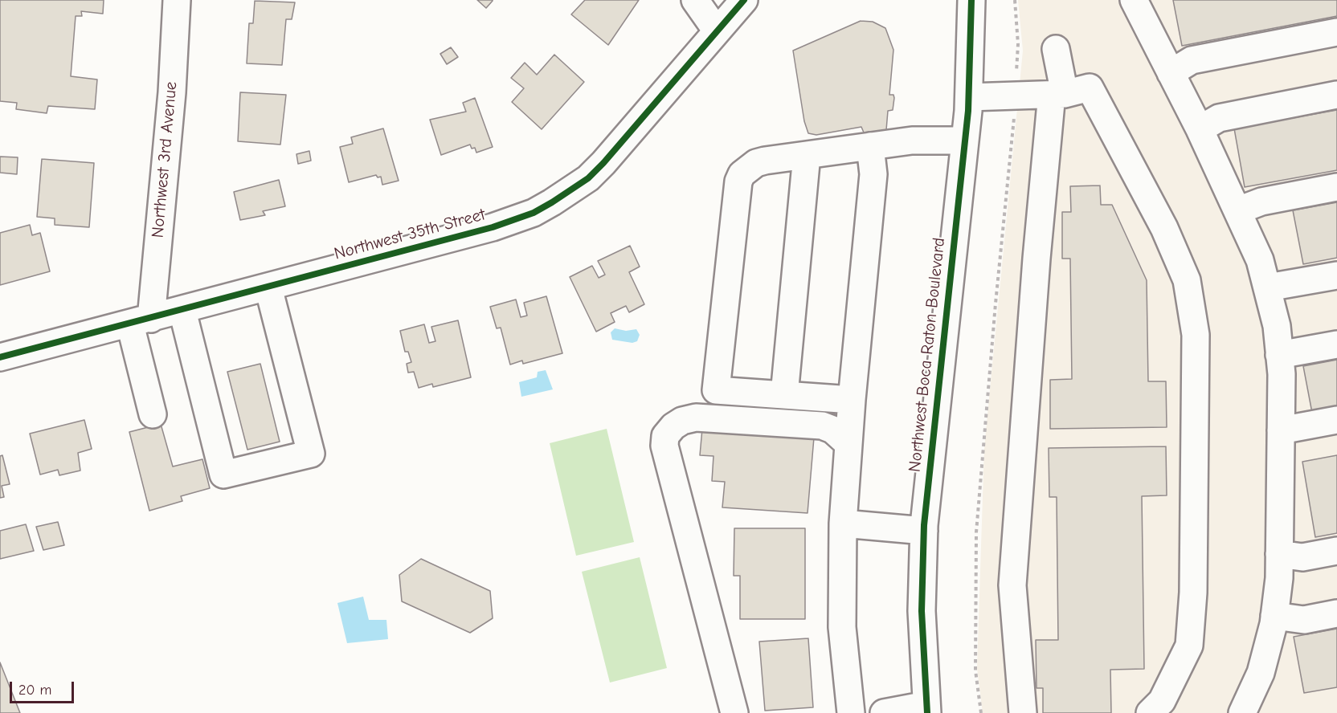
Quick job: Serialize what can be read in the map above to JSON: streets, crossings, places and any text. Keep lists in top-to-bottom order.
{
  "streets": {
    "street": ["Northwest 3rd Avenue", "Northwest 35th Street", "Northwest Boca Raton Boulevard"]
  },
  "crossings": [
    ["Northwest 3rd Avenue", "Northwest 35th Street"]
  ],
  "scale_bar": "20 m"
}
